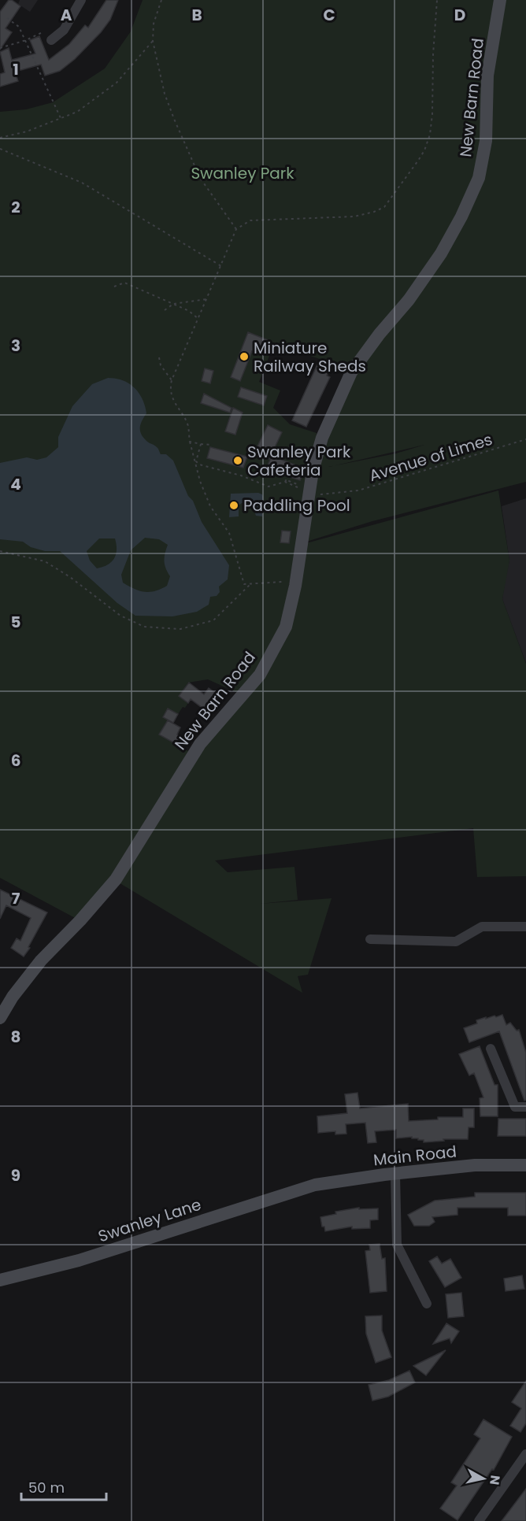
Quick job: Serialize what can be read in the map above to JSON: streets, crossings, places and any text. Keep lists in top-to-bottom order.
{
  "streets": {
    "street": ["New Barn Road", "Main Road", "Swanley Lane"],
    "path": ["Avenue of Limes"]
  },
  "crossings": [
    ["Main Road", "Swanley Lane"]
  ],
  "parks": ["Swanley Park"],
  "places": ["Miniature Railway Sheds", "Swanley Park Cafeteria", "Paddling Pool"],
  "scale_bar": "50 m",
  "north": "right",
  "grid": {
    "columns": [
      "A",
      "B",
      "C",
      "D"
    ],
    "rows": [
      "1",
      "2",
      "3",
      "4",
      "5",
      "6",
      "7",
      "8",
      "9"
    ]
  }
}
